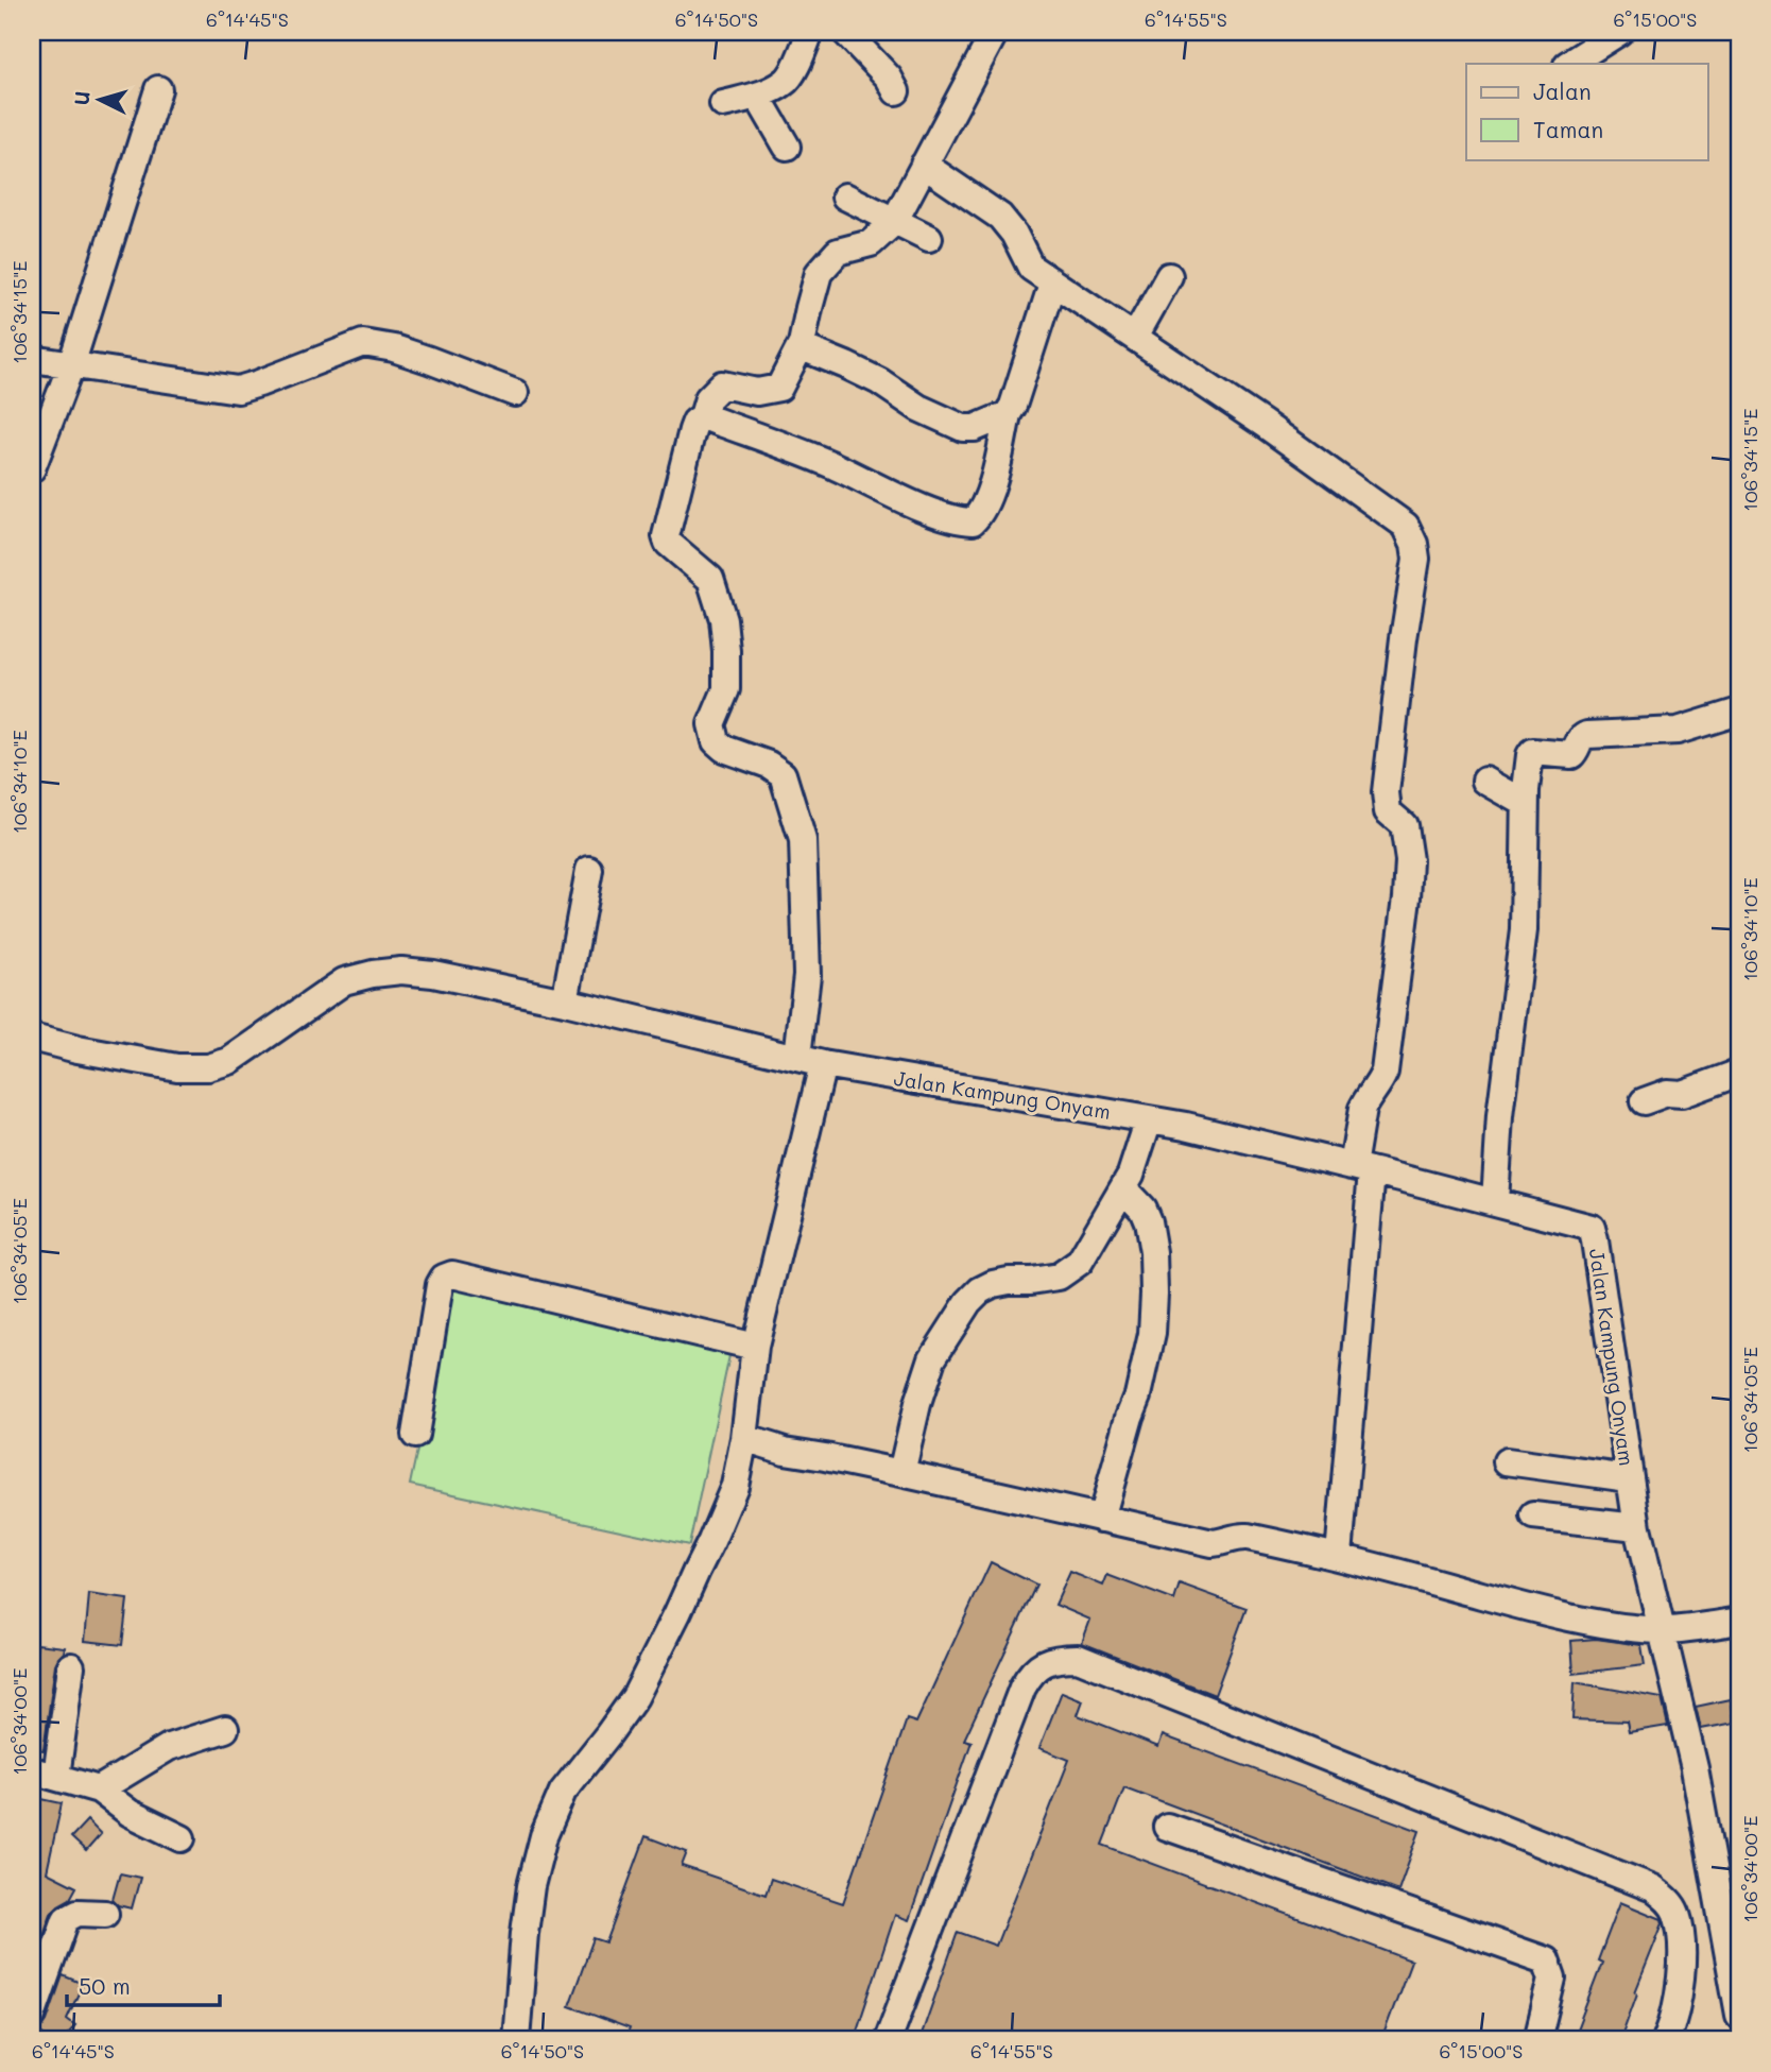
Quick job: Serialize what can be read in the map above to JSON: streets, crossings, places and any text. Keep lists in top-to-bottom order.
{
  "streets": {
    "street": ["Jalan Kampung Onyam"]
  },
  "legend": ["Jalan", "Taman"],
  "scale_bar": "50 m",
  "north": "left",
  "coordinates": [
    "6°14'45\"S",
    "6°14'50\"S",
    "6°14'55\"S",
    "6°15'00\"S",
    "106°34'15\"E",
    "106°34'10\"E",
    "106°34'05\"E",
    "106°34'00\"E"
  ]
}
